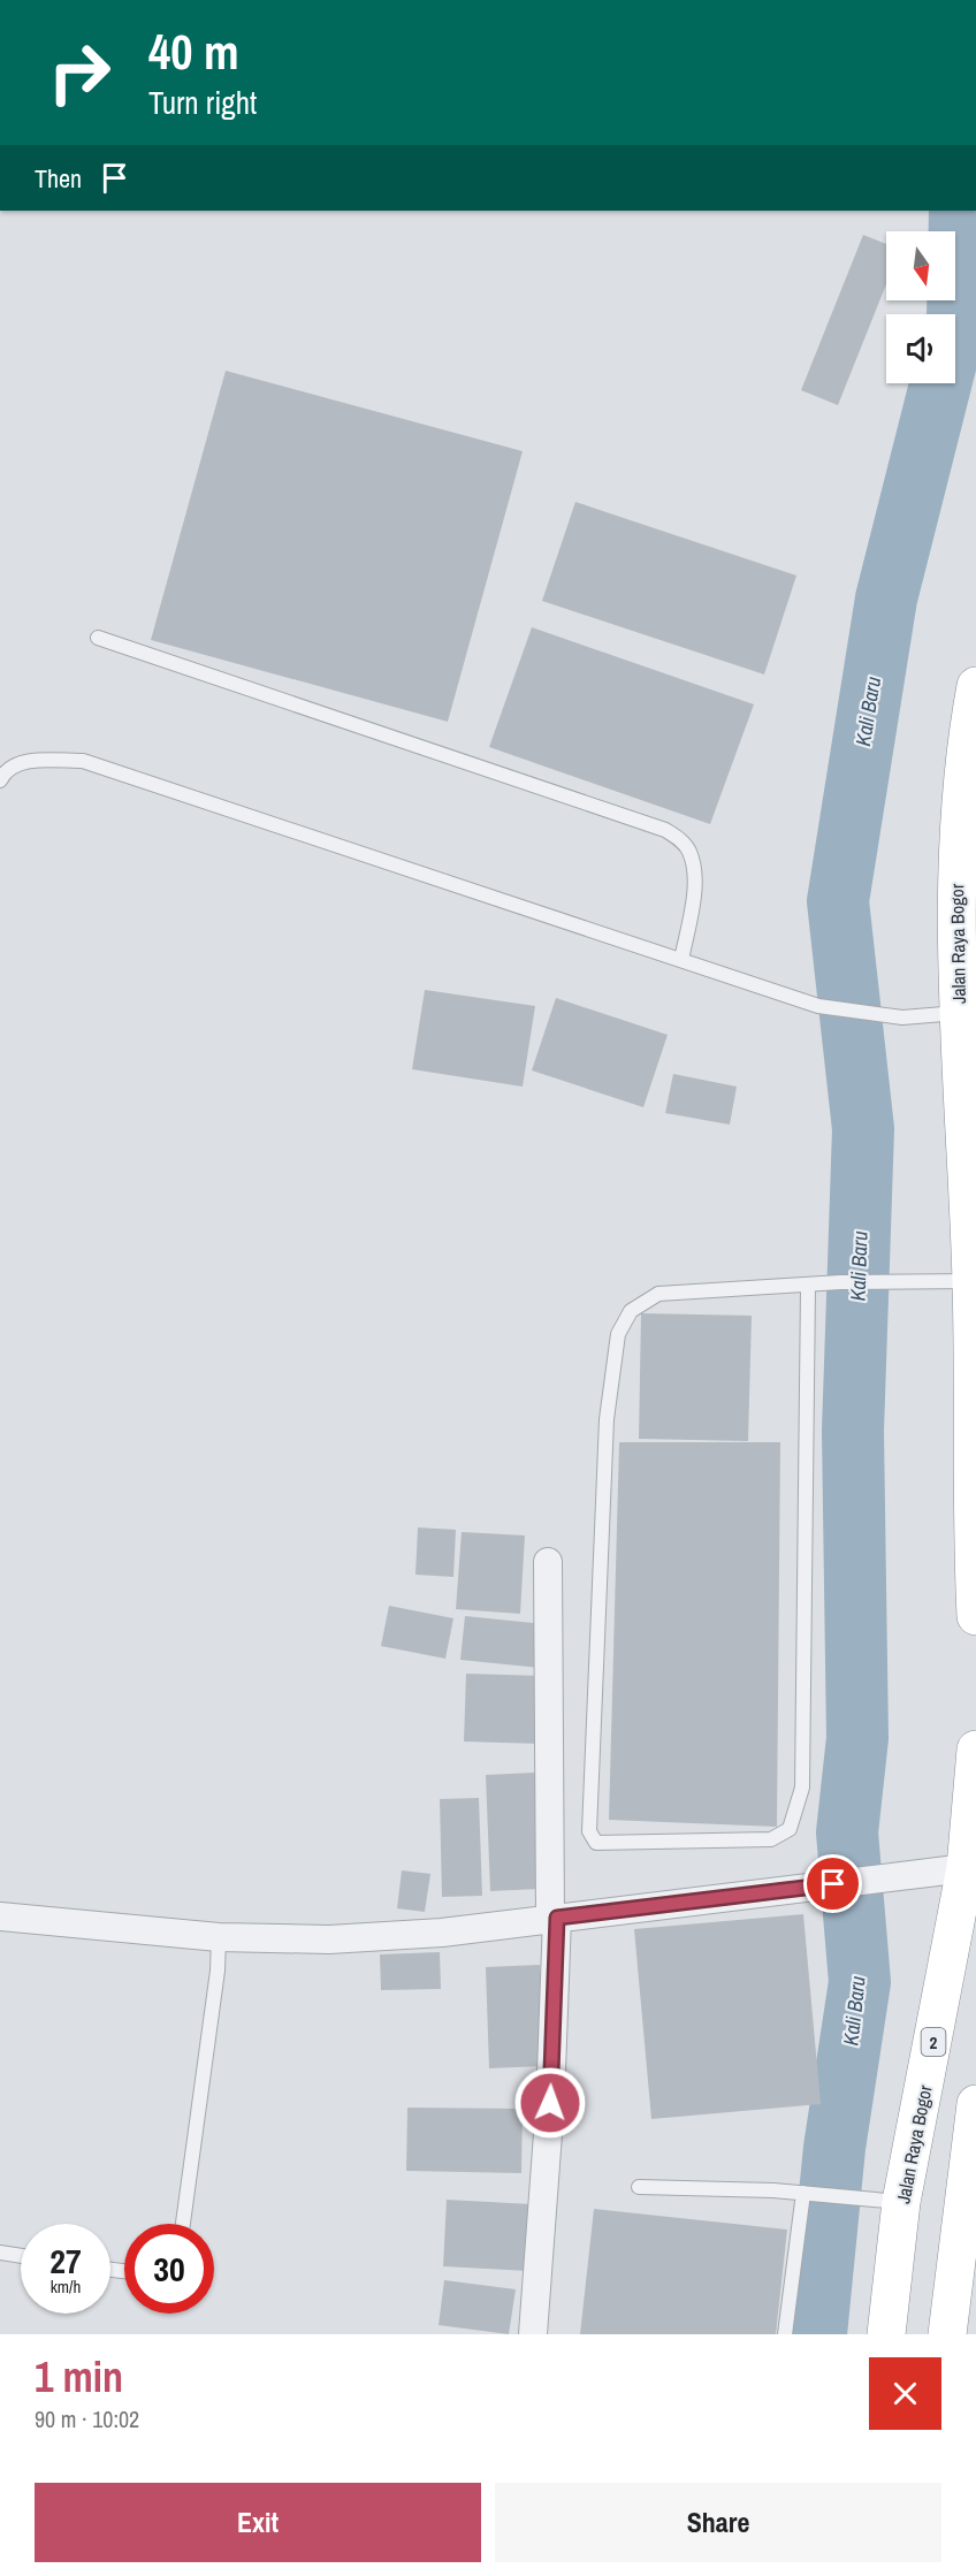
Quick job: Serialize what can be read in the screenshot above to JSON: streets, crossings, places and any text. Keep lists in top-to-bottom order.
{
  "streets": {
    "highway": ["Jalan Raya Bogor", "2"]
  },
  "water": ["Kali Baru"],
  "north": "bottom",
  "page": {
    "turn": ["40 m", "Turn right"],
    "then": "Then",
    "speed": "27 km/h",
    "limit": "30",
    "heading": ["1 min", "90 m · 10:02"],
    "buttons": ["Exit", "Share"]
  }
}
